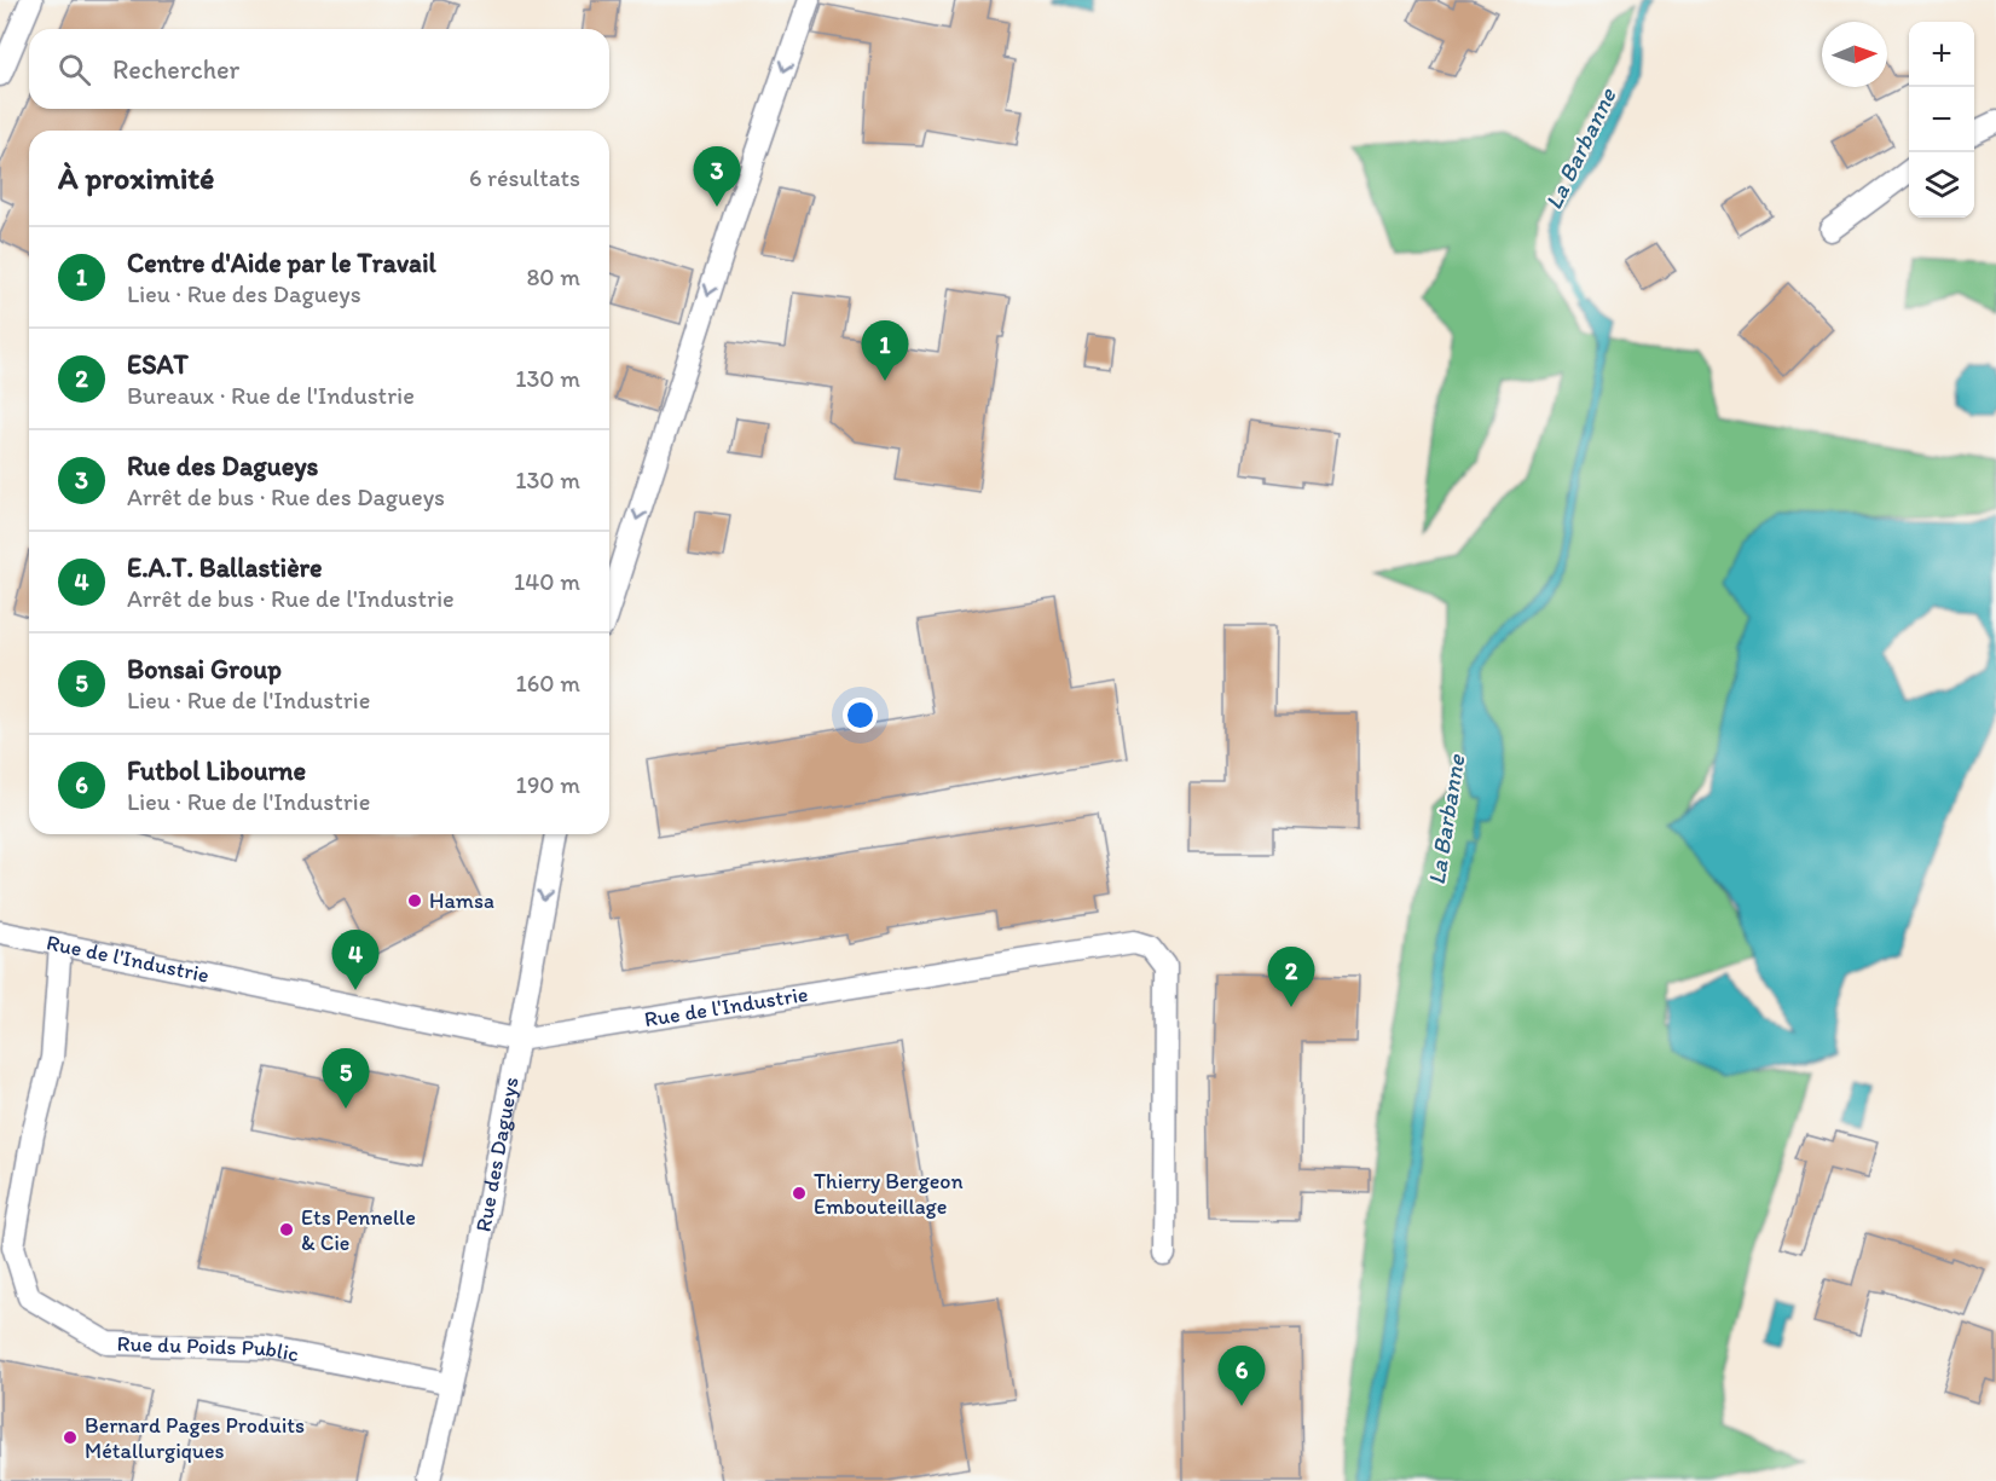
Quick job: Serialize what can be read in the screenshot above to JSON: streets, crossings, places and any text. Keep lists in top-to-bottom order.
{
  "streets": {
    "street": ["Rue de l'Industrie", "Rue des Dagueys", "Rue du Poids Public"]
  },
  "crossings": [
    ["Rue de l'Industrie", "Rue des Dagueys"],
    ["Rue de l'Industrie", "Rue du Poids Public"],
    ["Rue des Dagueys", "Rue du Poids Public"]
  ],
  "water": ["La Barbanne"],
  "places": [
    "Hamsa",
    "Thierry Bergeon Embouteillage",
    "Ets Pennelle & Cie",
    "Bernard Pages Produits Métallurgiques"
  ],
  "north": "right",
  "page": {
    "map_buttons": ["+", "−"],
    "search": "Rechercher",
    "heading": ["À proximité", "6 résultats"],
    "pins": [
      "3",
      "1",
      "4",
      "2",
      "5",
      "6"
    ],
    "list": [
      {
        "mark": "1",
        "name": "Centre d'Aide par le Travail",
        "note": "Lieu · Rue des Dagueys",
        "value": "80 m"
      },
      {
        "mark": "2",
        "name": "ESAT",
        "note": "Bureaux · Rue de l'Industrie",
        "value": "130 m"
      },
      {
        "mark": "3",
        "name": "Rue des Dagueys",
        "note": "Arrêt de bus · Rue des Dagueys",
        "value": "130 m"
      },
      {
        "mark": "4",
        "name": "E.A.T. Ballastière",
        "note": "Arrêt de bus · Rue de l'Industrie",
        "value": "140 m"
      },
      {
        "mark": "5",
        "name": "Bonsai Group",
        "note": "Lieu · Rue de l'Industrie",
        "value": "160 m"
      },
      {
        "mark": "6",
        "name": "Futbol Libourne",
        "note": "Lieu · Rue de l'Industrie",
        "value": "190 m"
      }
    ]
  }
}
